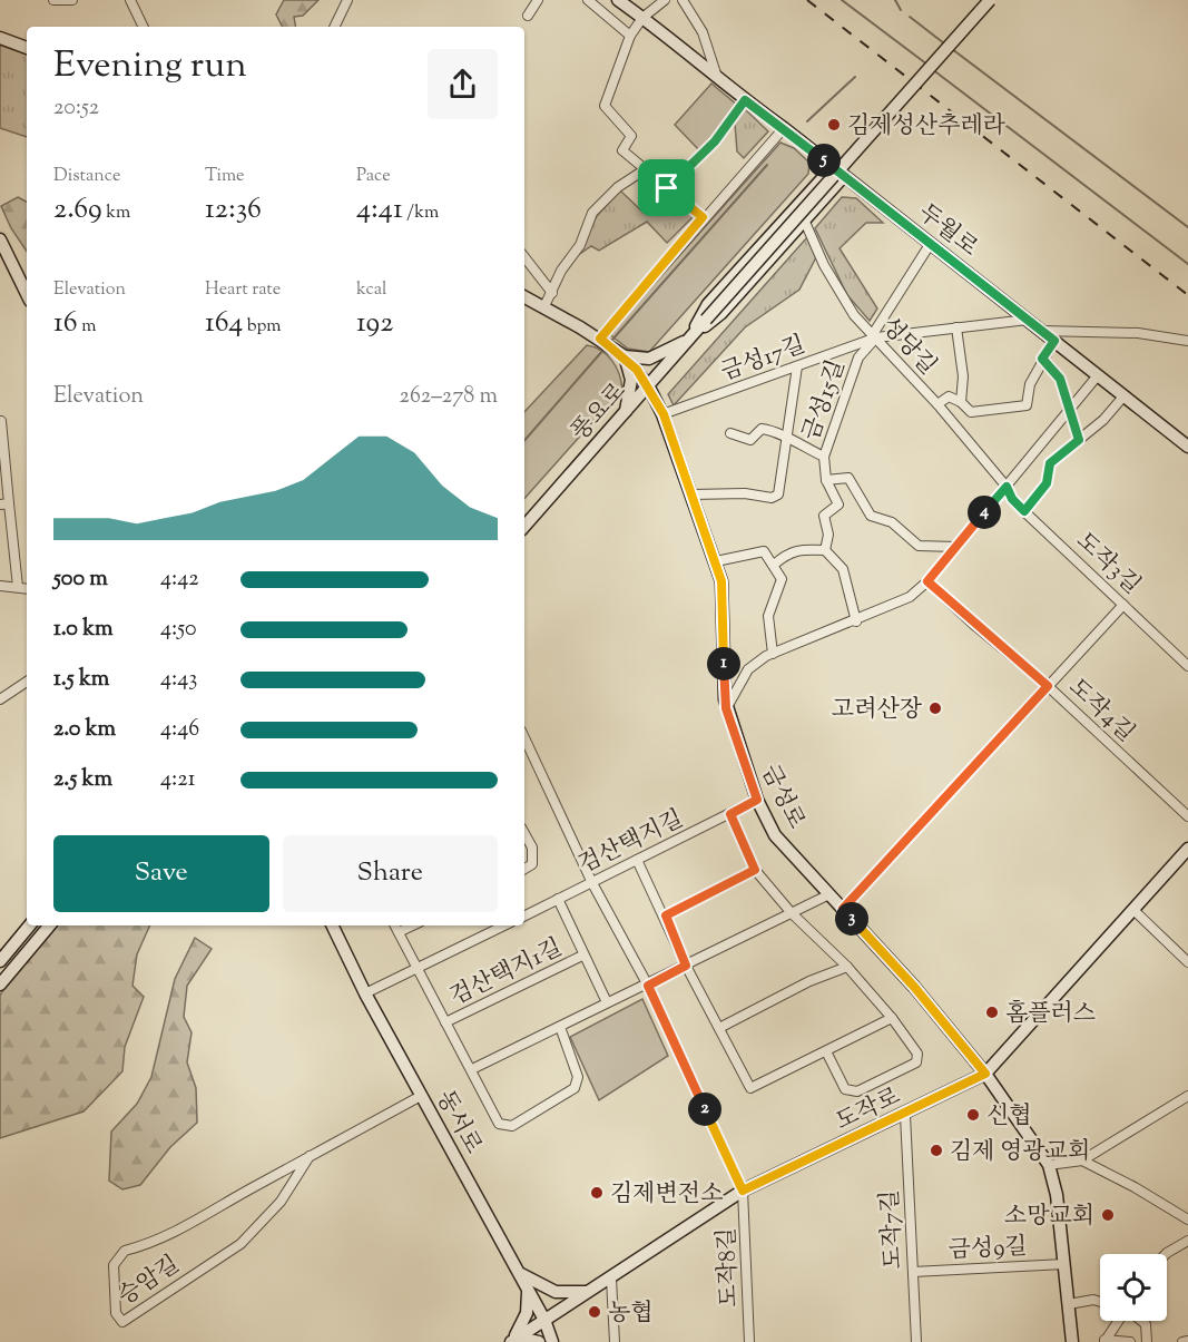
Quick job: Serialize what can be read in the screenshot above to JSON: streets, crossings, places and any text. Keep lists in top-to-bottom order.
{
  "streets": {
    "main road": [
      "두월로",
      "풍요로",
      "금성로",
      "도작로",
      "동서로"
    ],
    "street": [
      "성당길",
      "금성17길",
      "금성15길",
      "도작3길",
      "도작4길",
      "검산택지길",
      "검산택지1길",
      "도작7길",
      "금성9길",
      "도작8길",
      "승암길"
    ]
  },
  "crossings": [
    ["두월로", "금성17길"],
    ["두월로", "금성15길"],
    ["성당길", "금성17길"],
    ["성당길", "금성15길"],
    ["성당길", "도작3길"],
    ["금성17길", "금성15길"],
    ["금성17길", "금성로"],
    ["풍요로", "금성로"],
    ["금성로", "검산택지길"],
    ["금성로", "도작로"],
    ["금성로", "금성9길"],
    ["검산택지길", "검산택지1길"],
    ["도작로", "동서로"],
    ["도작로", "도작7길"],
    ["도작로", "도작8길"],
    ["동서로", "승암길"],
    ["도작7길", "금성9길"]
  ],
  "places": [
    "김제성산추레라",
    "고려산장",
    "홈플러스",
    "신협",
    "김제 영광교회",
    "김제변전소",
    "소망교회",
    "농협"
  ],
  "page": {
    "heading": ["Evening run", "20:52"],
    "stats": [
      ["Distance", "2.69 km"],
      ["Time", "12:36"],
      ["Pace", "4:41 /km"],
      ["Elevation", "16 m"],
      ["Heart rate", "164 bpm"],
      ["kcal", "192"]
    ],
    "pins": [
      "5",
      "4",
      "1",
      "3",
      "2"
    ],
    "chart": ["Elevation", "262–278 m"],
    "list": [
      {
        "name": "500 m",
        "note": "4:42"
      },
      {
        "name": "1.0 km",
        "note": "4:50"
      },
      {
        "name": "1.5 km",
        "note": "4:43"
      },
      {
        "name": "2.0 km",
        "note": "4:46"
      },
      {
        "name": "2.5 km",
        "note": "4:21"
      }
    ],
    "buttons": ["Save", "Share"]
  }
}
